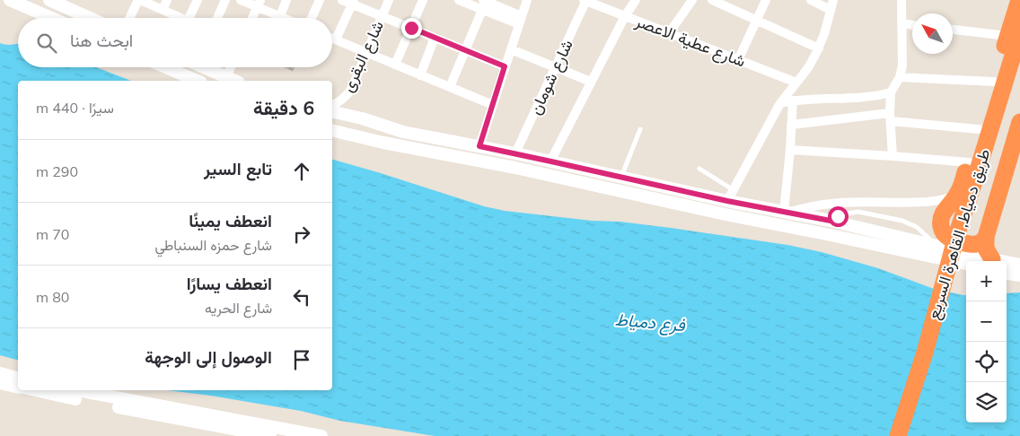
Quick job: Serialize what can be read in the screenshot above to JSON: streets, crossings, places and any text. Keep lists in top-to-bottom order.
{
  "streets": {
    "highway": ["طريق دمياط, القاهرة السريع"],
    "street": ["شارع عطية الاعصر", "شارع البقرى", "شارع شومان"]
  },
  "crossings": [
    ["شارع عطية الاعصر", "شارع شومان"]
  ],
  "water": ["فرع دمياط"],
  "north": "top left",
  "page": {
    "search": "ابحث هنا",
    "heading": ["6 دقيقة", "سيرًا · 440 m"],
    "list": [
      ["تابع السير", "290 m"],
      ["انعطف يمينًا", "شارع حمزه السنباطي", "70 m"],
      ["انعطف يسارًا", "شارع الحريه", "80 m"],
      "الوصول إلى الوجهة"
    ],
    "map_buttons": ["+", "−"]
  }
}
